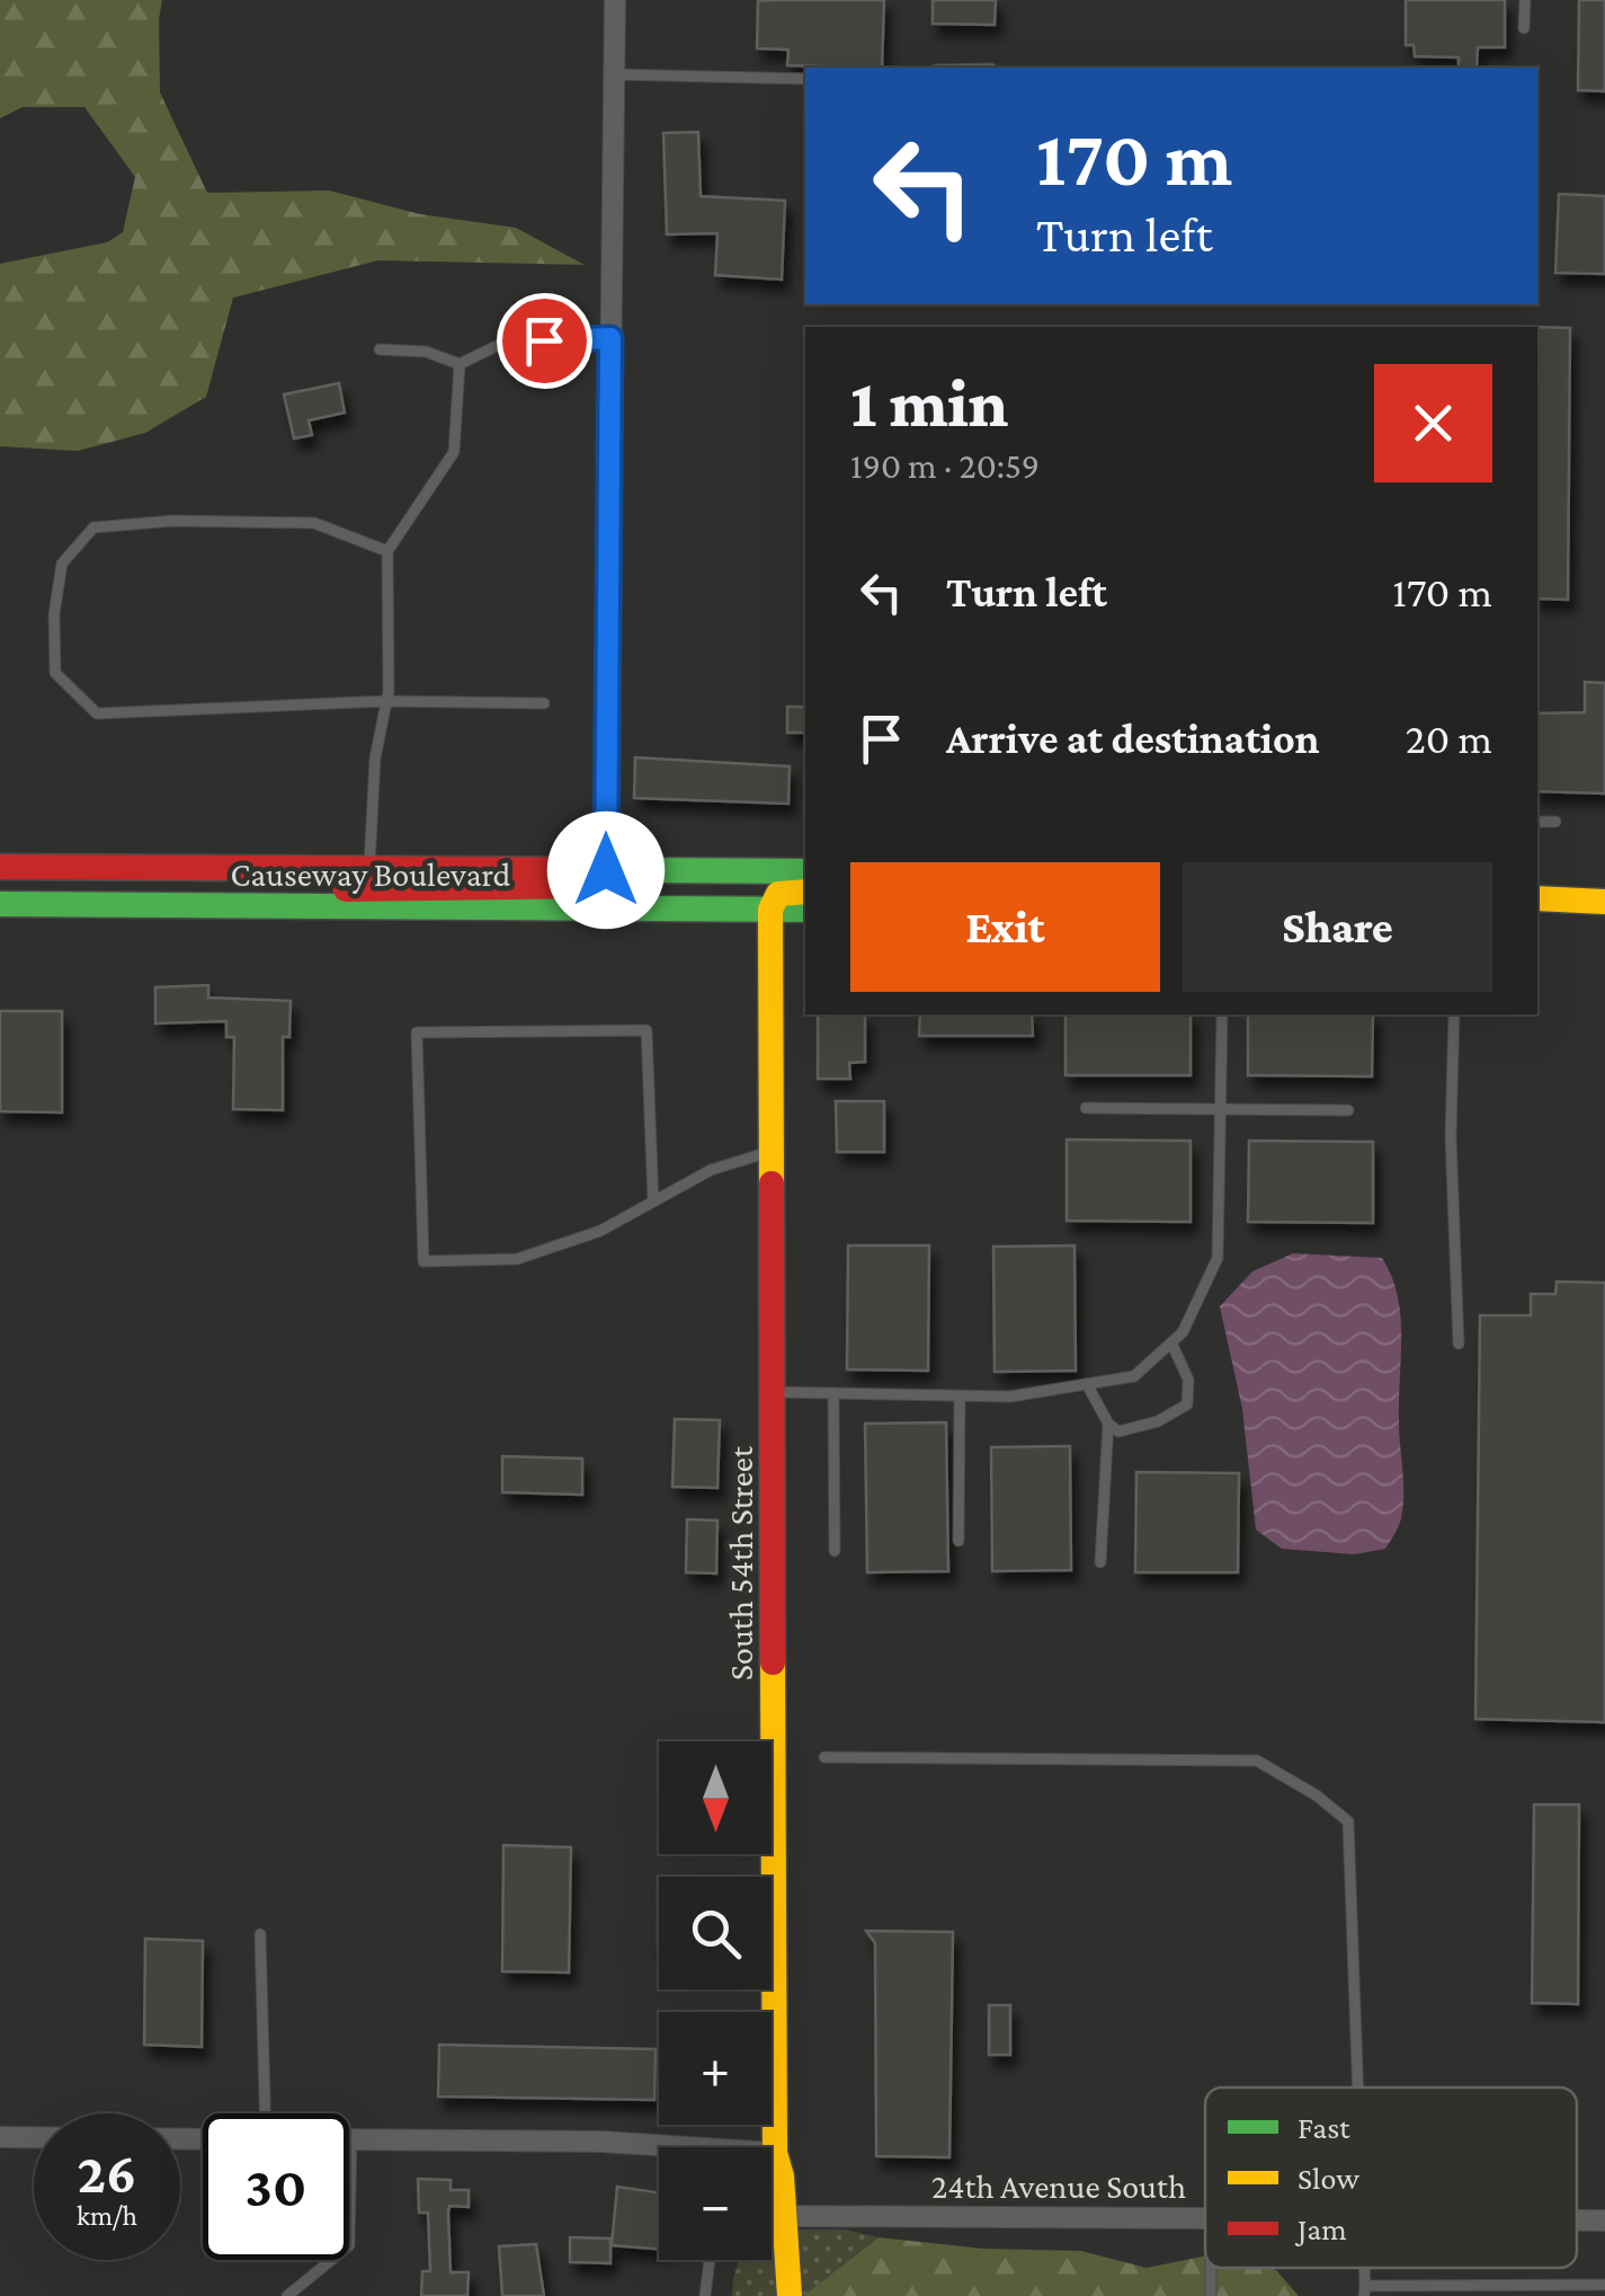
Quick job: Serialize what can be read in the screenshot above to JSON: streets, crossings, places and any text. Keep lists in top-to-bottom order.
{
  "streets": {
    "main road": ["Causeway Boulevard", "South 54th Street"],
    "street": ["24th Avenue South"]
  },
  "crossings": [
    ["Causeway Boulevard", "South 54th Street"],
    ["South 54th Street", "24th Avenue South"]
  ],
  "legend": ["Fast", "Slow", "Jam"],
  "north": "bottom",
  "page": {
    "turn": ["170 m", "Turn left"],
    "heading": ["1 min", "190 m · 20:59"],
    "list": [
      {
        "name": "Turn left",
        "value": "170 m"
      },
      {
        "name": "Arrive at destination",
        "value": "20 m"
      }
    ],
    "buttons": ["Exit", "Share"],
    "map_buttons": ["+", "−"],
    "speed": "26 km/h",
    "limit": "30"
  }
}
